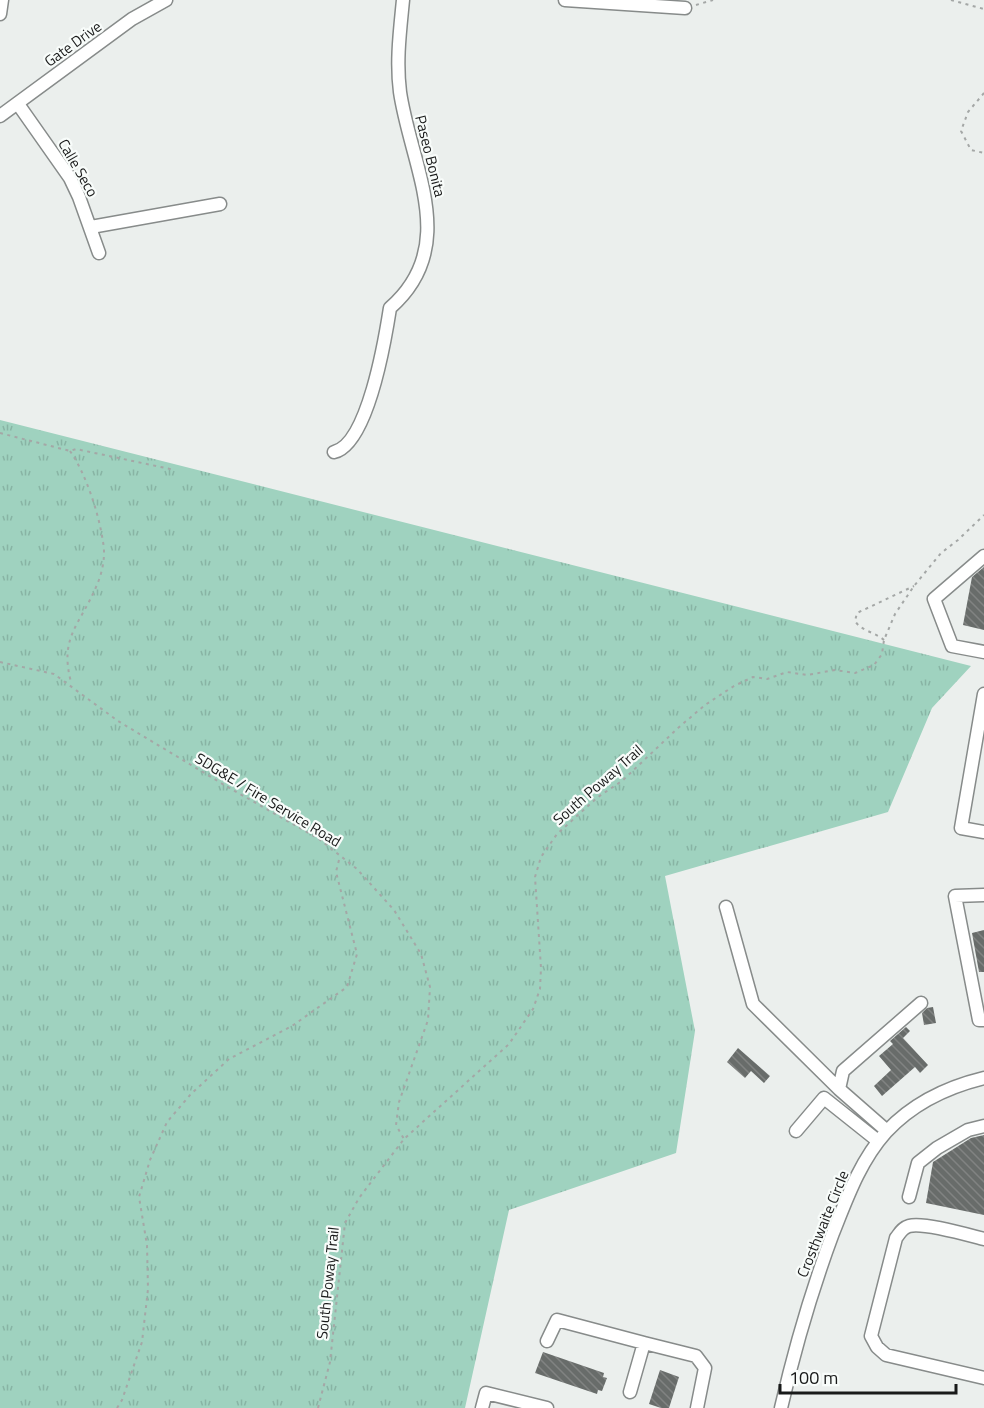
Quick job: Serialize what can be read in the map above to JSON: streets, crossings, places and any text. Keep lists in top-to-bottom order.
{
  "streets": {
    "street": [
      "Gate Drive",
      "Paseo Bonita",
      "Calle Seco",
      "Crosthwaite Circle"
    ],
    "path": ["South Poway Trail", "SDG&E / Fire Service Road"]
  },
  "crossings": [
    ["Gate Drive", "Calle Seco"],
    ["South Poway Trail", "SDG&E / Fire Service Road"]
  ],
  "scale_bar": "100 m"
}
